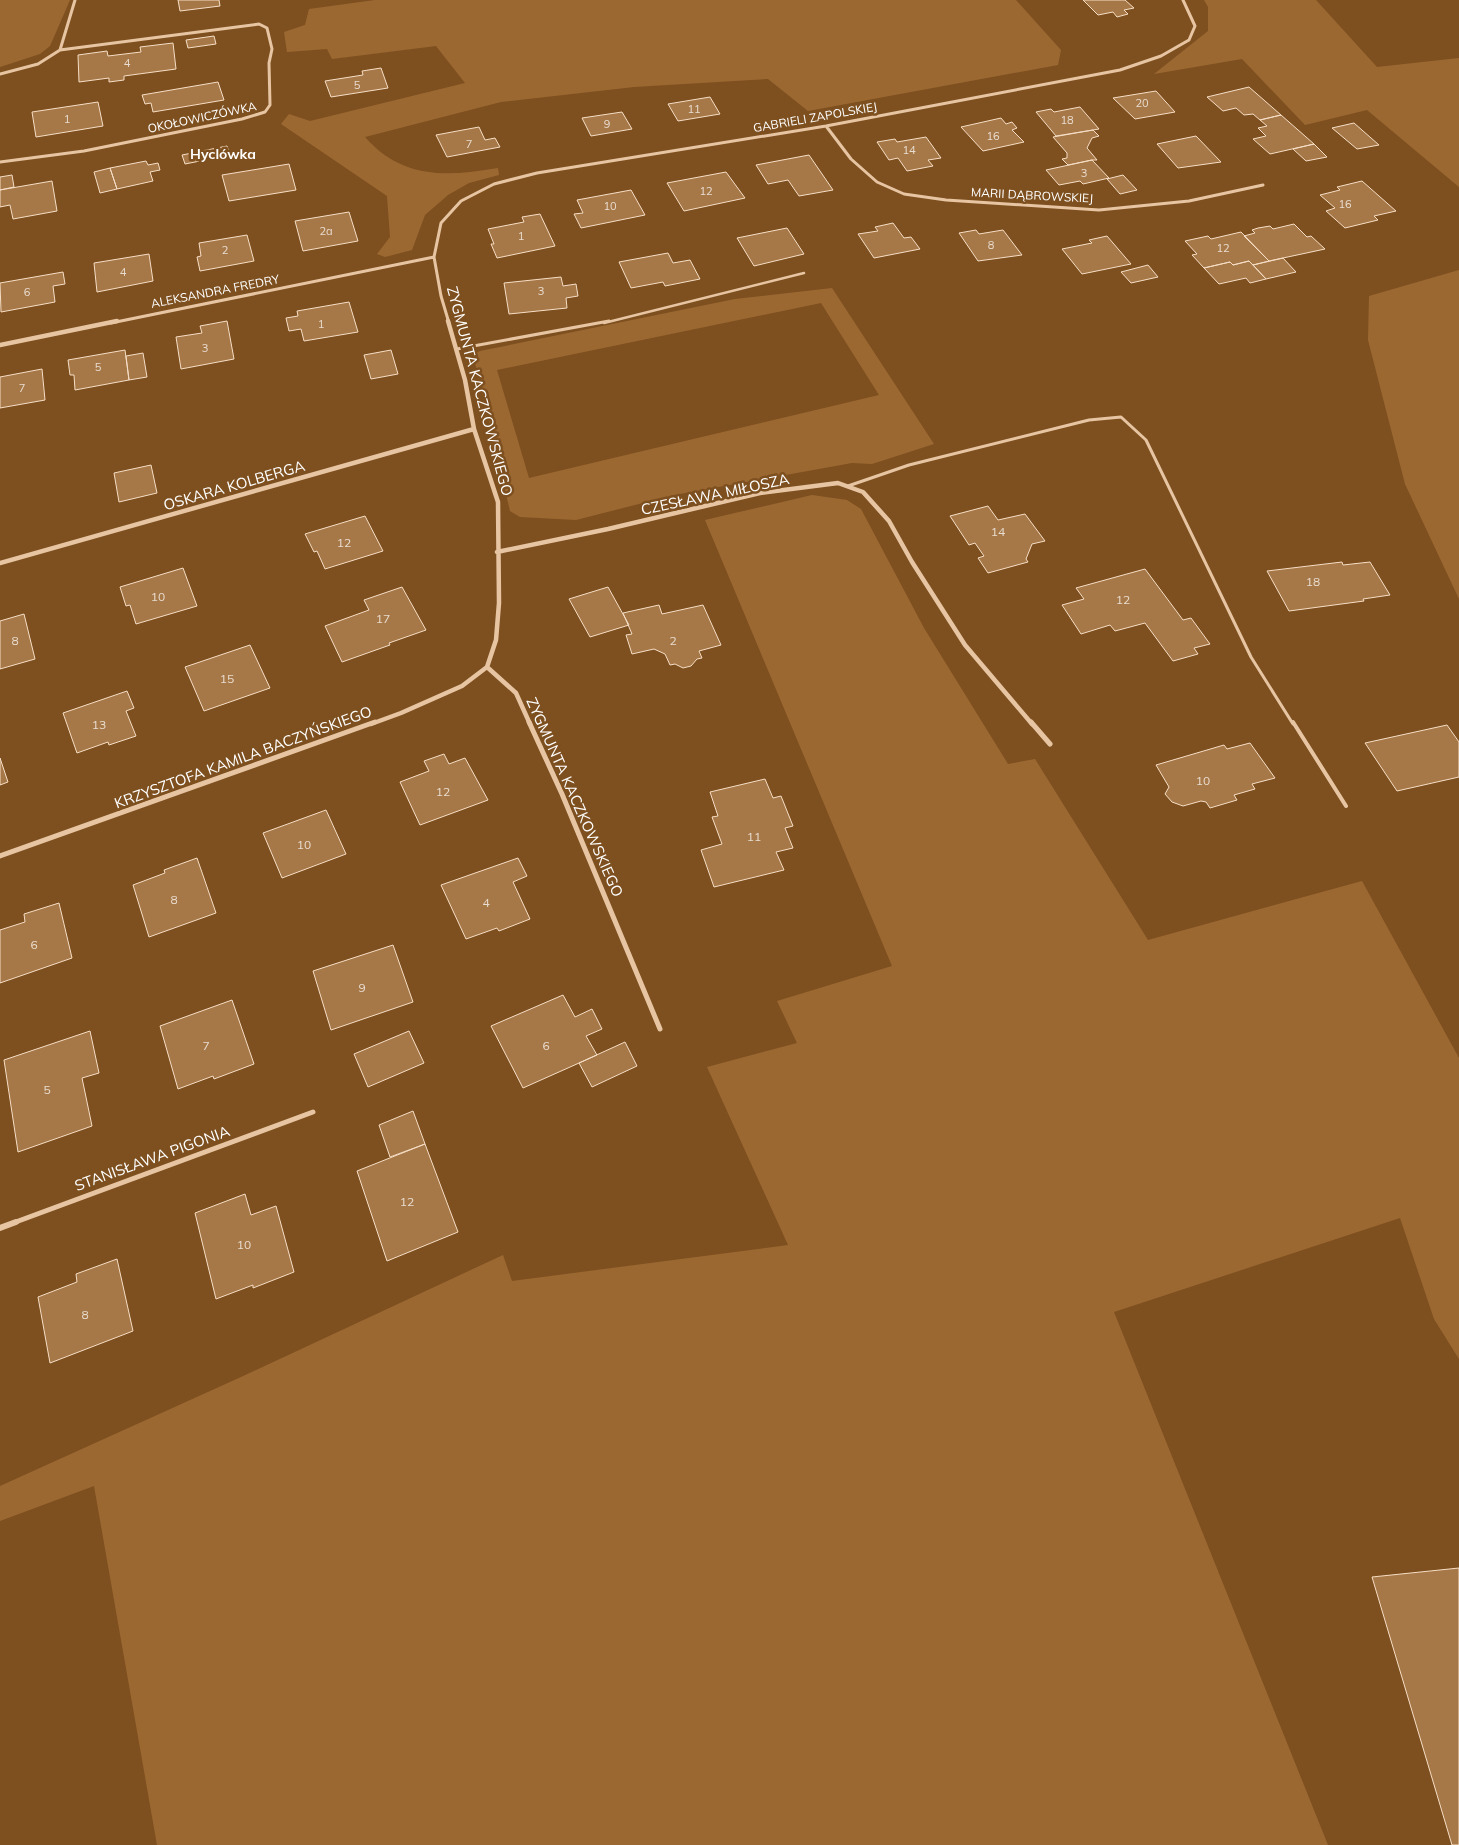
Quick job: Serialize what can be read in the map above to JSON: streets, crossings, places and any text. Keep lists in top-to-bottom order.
{
  "streets": {
    "street": [
      "OKOŁOWICZÓWKA",
      "GABRIELI ZAPOLSKIEJ",
      "MARII DĄBROWSKIEJ",
      "ALEKSANDRA FREDRY",
      "ZYGMUNTA KACZKOWSKIEGO",
      "OSKARA KOLBERGA",
      "CZESŁAWA MIŁOSZA",
      "KRZYSZTOFA KAMILA BACZYŃSKIEGO",
      "STANISŁAWA PIGONIA"
    ]
  },
  "crossings": [
    ["GABRIELI ZAPOLSKIEJ", "MARII DĄBROWSKIEJ"],
    ["GABRIELI ZAPOLSKIEJ", "ALEKSANDRA FREDRY"],
    ["GABRIELI ZAPOLSKIEJ", "ZYGMUNTA KACZKOWSKIEGO"],
    ["ALEKSANDRA FREDRY", "ZYGMUNTA KACZKOWSKIEGO"],
    ["ZYGMUNTA KACZKOWSKIEGO", "OSKARA KOLBERGA"],
    ["ZYGMUNTA KACZKOWSKIEGO", "CZESŁAWA MIŁOSZA"],
    ["ZYGMUNTA KACZKOWSKIEGO", "KRZYSZTOFA KAMILA BACZYŃSKIEGO"]
  ],
  "districts": ["Hyclówka"],
  "house_numbers": [
    "4",
    "5",
    "20",
    "11",
    "1",
    "18",
    "9",
    "16",
    "7",
    "14",
    "3",
    "12",
    "16",
    "10",
    "2a",
    "1",
    "8",
    "12",
    "2",
    "4",
    "3",
    "6",
    "1",
    "3",
    "5",
    "7",
    "14",
    "12",
    "18",
    "10",
    "12",
    "17",
    "8",
    "2",
    "15",
    "13",
    "10",
    "12",
    "11",
    "10",
    "8",
    "4",
    "6",
    "9",
    "7",
    "6",
    "5",
    "12",
    "10",
    "8"
  ]
}
